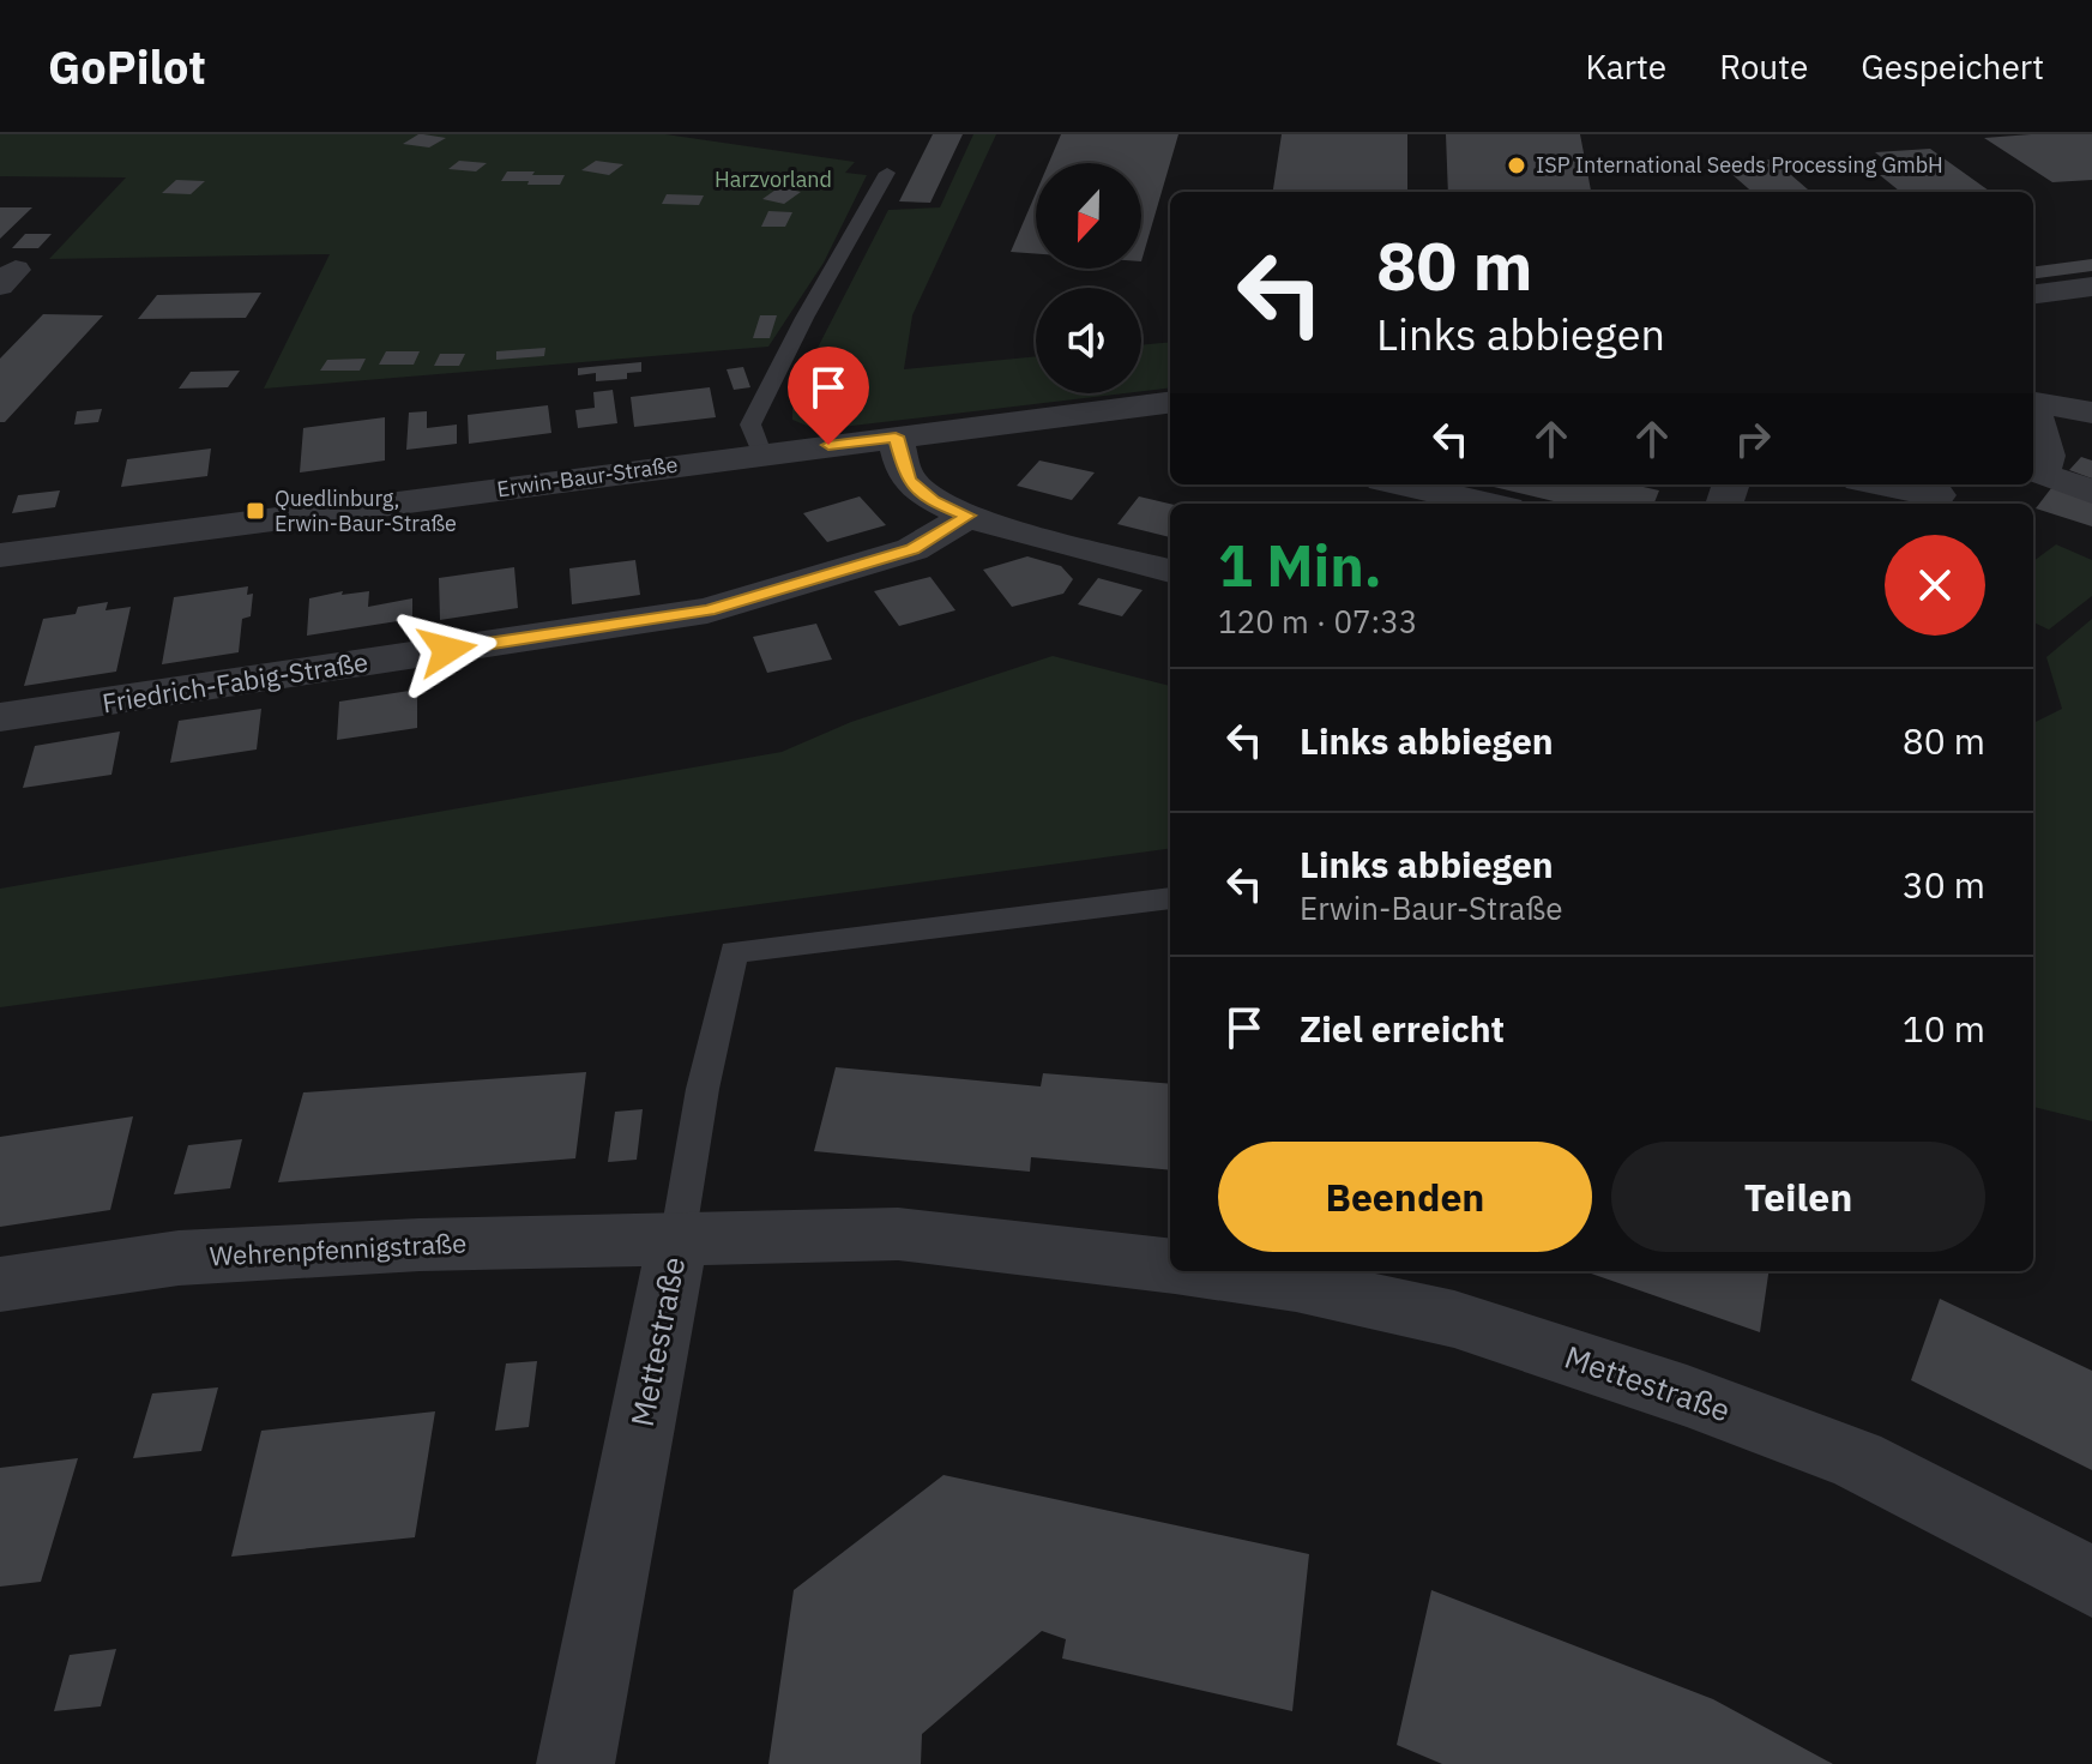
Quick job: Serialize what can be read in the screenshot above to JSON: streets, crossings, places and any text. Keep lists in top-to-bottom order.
{
  "streets": {
    "street": [
      "Erwin-Baur-Straße",
      "Friedrich-Fabig-Straße",
      "Wehrenpfennigstraße",
      "Mettestraße"
    ]
  },
  "crossings": [
    ["Wehrenpfennigstraße", "Mettestraße"]
  ],
  "parks": ["Harzvorland"],
  "places": {
    "other": ["ISP International Seeds Processing GmbH"],
    "transit": ["Quedlinburg, Erwin-Baur-Straße"]
  },
  "north": "bottom",
  "page": {
    "header": "GoPilot",
    "nav": ["Karte", "Route", "Gespeichert"],
    "turn": ["80 m", "Links abbiegen"],
    "heading": ["1 Min.", "120 m · 07:33"],
    "list": [
      {
        "name": "Links abbiegen",
        "value": "80 m"
      },
      {
        "name": "Links abbiegen",
        "note": "Erwin-Baur-Straße",
        "value": "30 m"
      },
      {
        "name": "Ziel erreicht",
        "value": "10 m"
      }
    ],
    "buttons": ["Beenden", "Teilen"]
  }
}
